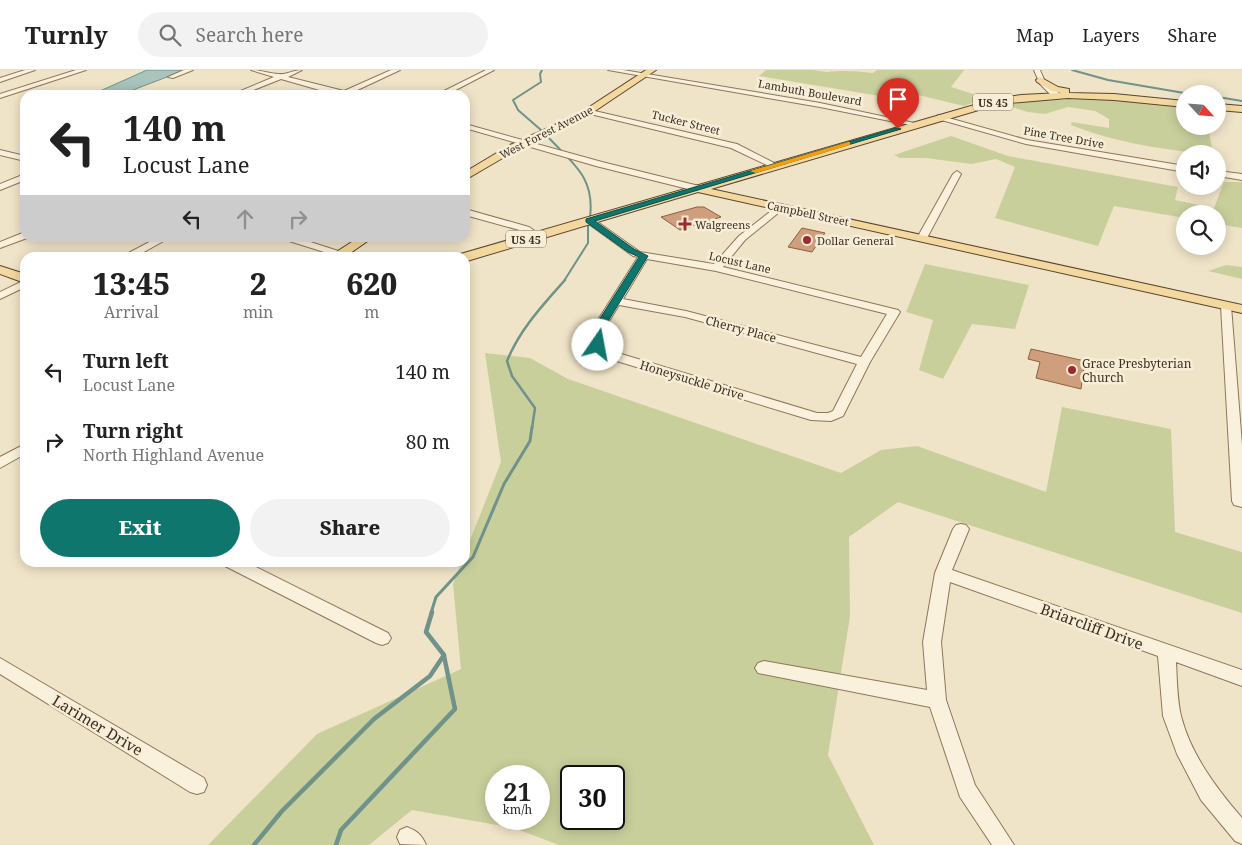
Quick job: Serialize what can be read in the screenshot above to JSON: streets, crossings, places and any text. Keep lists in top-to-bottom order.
{
  "streets": {
    "main road": ["US 45", "West Forest Avenue", "Campbell Street"],
    "street": [
      "Lambuth Boulevard",
      "Tucker Street",
      "Pine Tree Drive",
      "Locust Lane",
      "Cherry Place",
      "Honeysuckle Drive",
      "Briarcliff Drive",
      "Larimer Drive"
    ]
  },
  "crossings": [
    ["Lambuth Boulevard", "US 45"],
    ["Lambuth Boulevard", "West Forest Avenue"],
    ["US 45", "Tucker Street"],
    ["US 45", "Pine Tree Drive"],
    ["US 45", "Campbell Street"],
    ["US 45", "Locust Lane"],
    ["Tucker Street", "West Forest Avenue"],
    ["West Forest Avenue", "Campbell Street"],
    ["Locust Lane", "Cherry Place"],
    ["Locust Lane", "Honeysuckle Drive"],
    ["Cherry Place", "Honeysuckle Drive"]
  ],
  "places": {
    "health": ["Walgreens"],
    "other": ["Dollar General", "Grace Presbyterian Church"]
  },
  "north": "bottom right",
  "page": {
    "header": "Turnly",
    "search": "Search here",
    "nav": ["Map", "Layers", "Share"],
    "turn": ["140 m", "Locust Lane"],
    "eta": [
      "13:45",
      "Arrival",
      "2",
      "min",
      "620",
      "m"
    ],
    "list": [
      {
        "name": "Turn left",
        "note": "Locust Lane",
        "value": "140 m"
      },
      {
        "name": "Turn right",
        "note": "North Highland Avenue",
        "value": "80 m"
      }
    ],
    "buttons": ["Exit", "Share"],
    "speed": "21 km/h",
    "limit": "30"
  }
}
